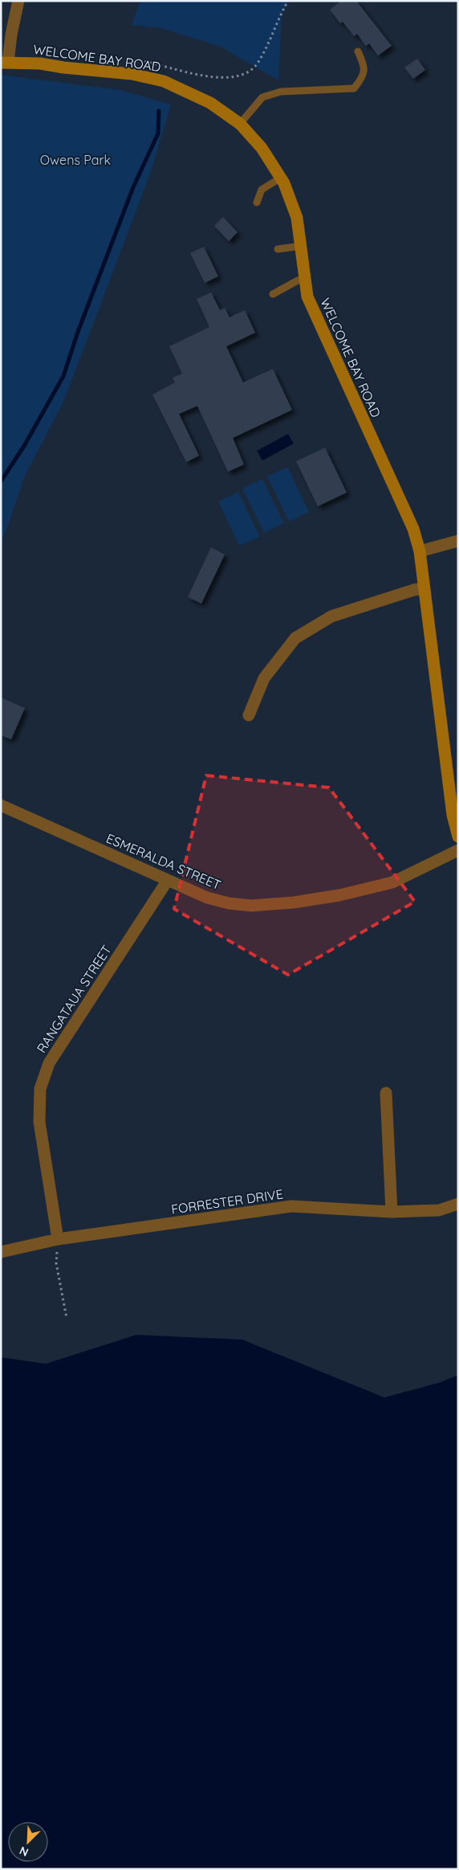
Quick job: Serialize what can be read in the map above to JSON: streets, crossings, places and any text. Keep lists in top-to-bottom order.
{
  "streets": {
    "main road": ["WELCOME BAY ROAD"],
    "street": ["ESMERALDA STREET", "RANGATAUA STREET", "FORRESTER DRIVE"]
  },
  "crossings": [
    ["ESMERALDA STREET", "RANGATAUA STREET"],
    ["RANGATAUA STREET", "FORRESTER DRIVE"]
  ],
  "parks": ["Owens Park"],
  "north": "bottom left"
}
